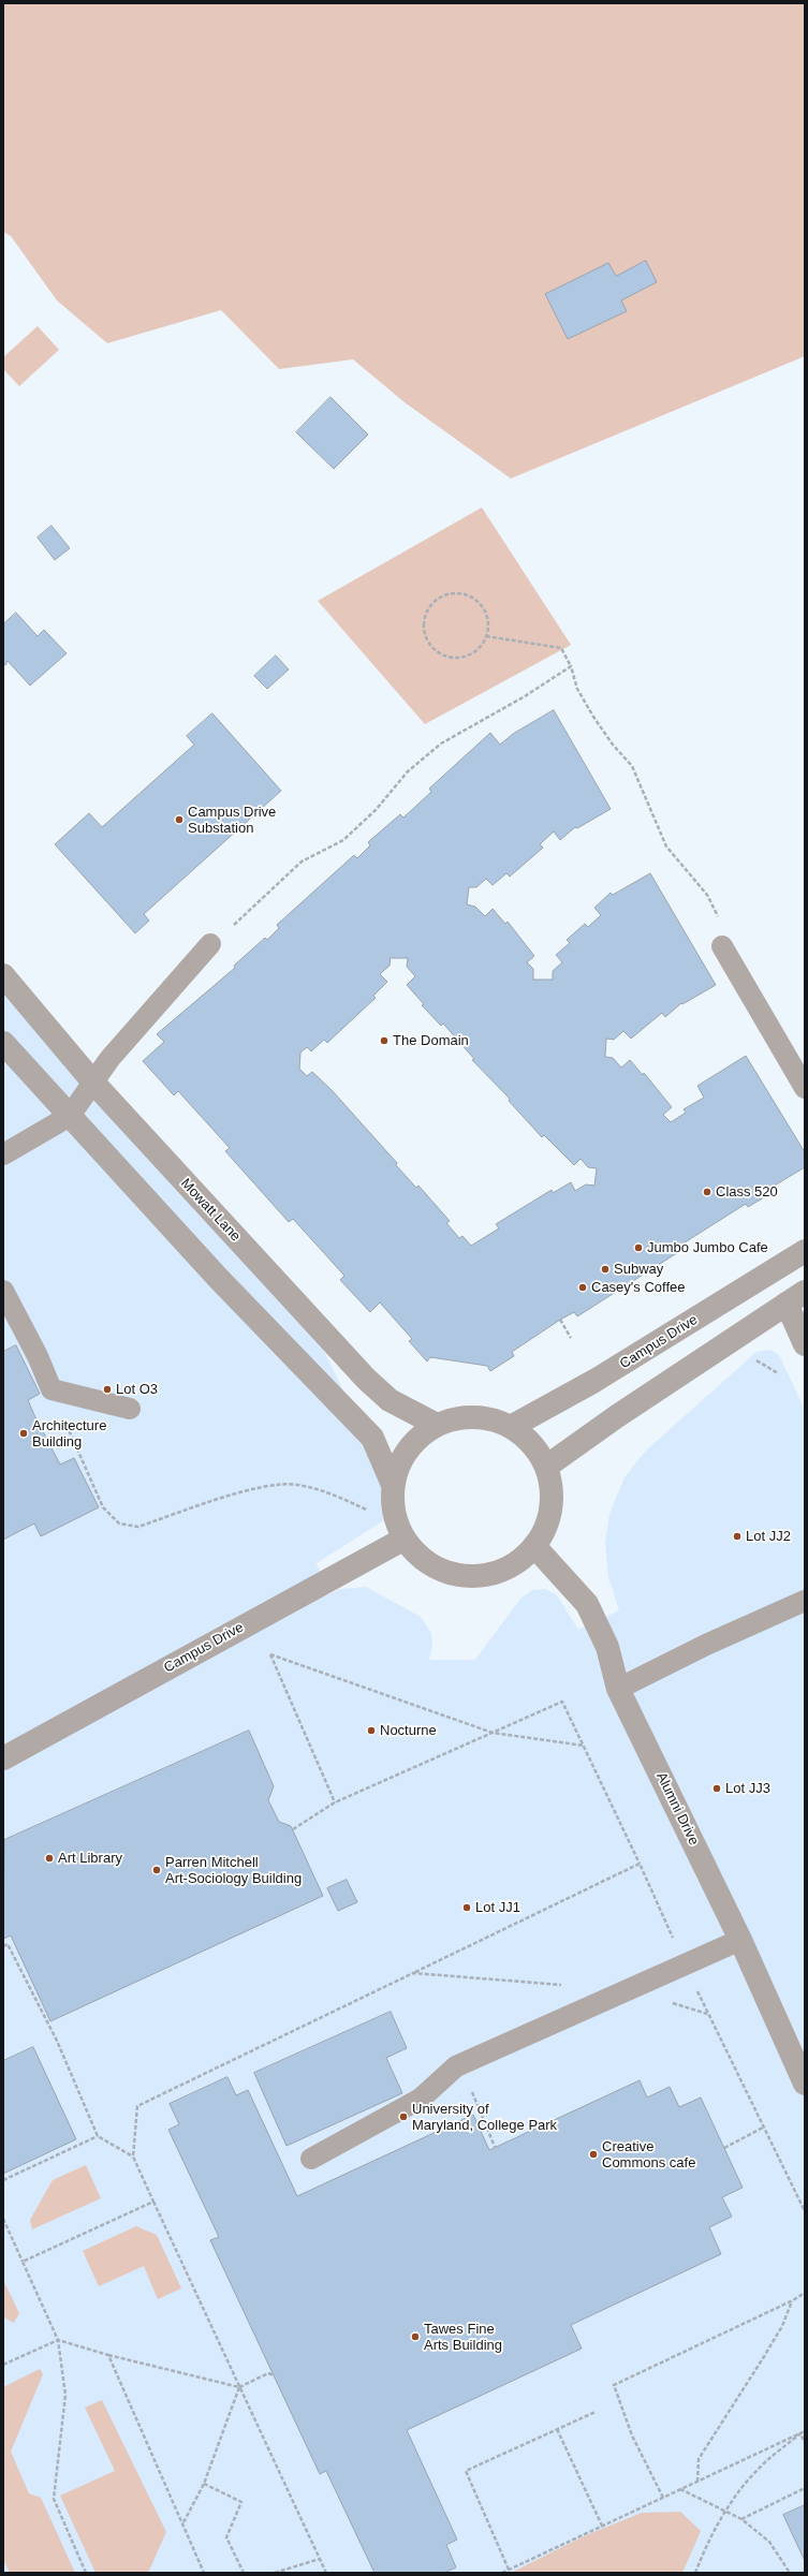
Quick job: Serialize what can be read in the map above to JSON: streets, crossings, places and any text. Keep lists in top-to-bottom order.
{
  "streets": {
    "street": ["Mowatt Lane", "Campus Drive", "Alumni Drive"]
  },
  "places": [
    "Campus Drive Substation",
    "The Domain",
    "Class 520",
    "Jumbo Jumbo Cafe",
    "Subway",
    "Casey's Coffee",
    "Lot O3",
    "Architecture Building",
    "Lot JJ2",
    "Nocturne",
    "Lot JJ3",
    "Art Library",
    "Parren Mitchell Art-Sociology Building",
    "Lot JJ1",
    "University of Maryland, College Park",
    "Creative Commons cafe",
    "Tawes Fine Arts Building"
  ]
}
